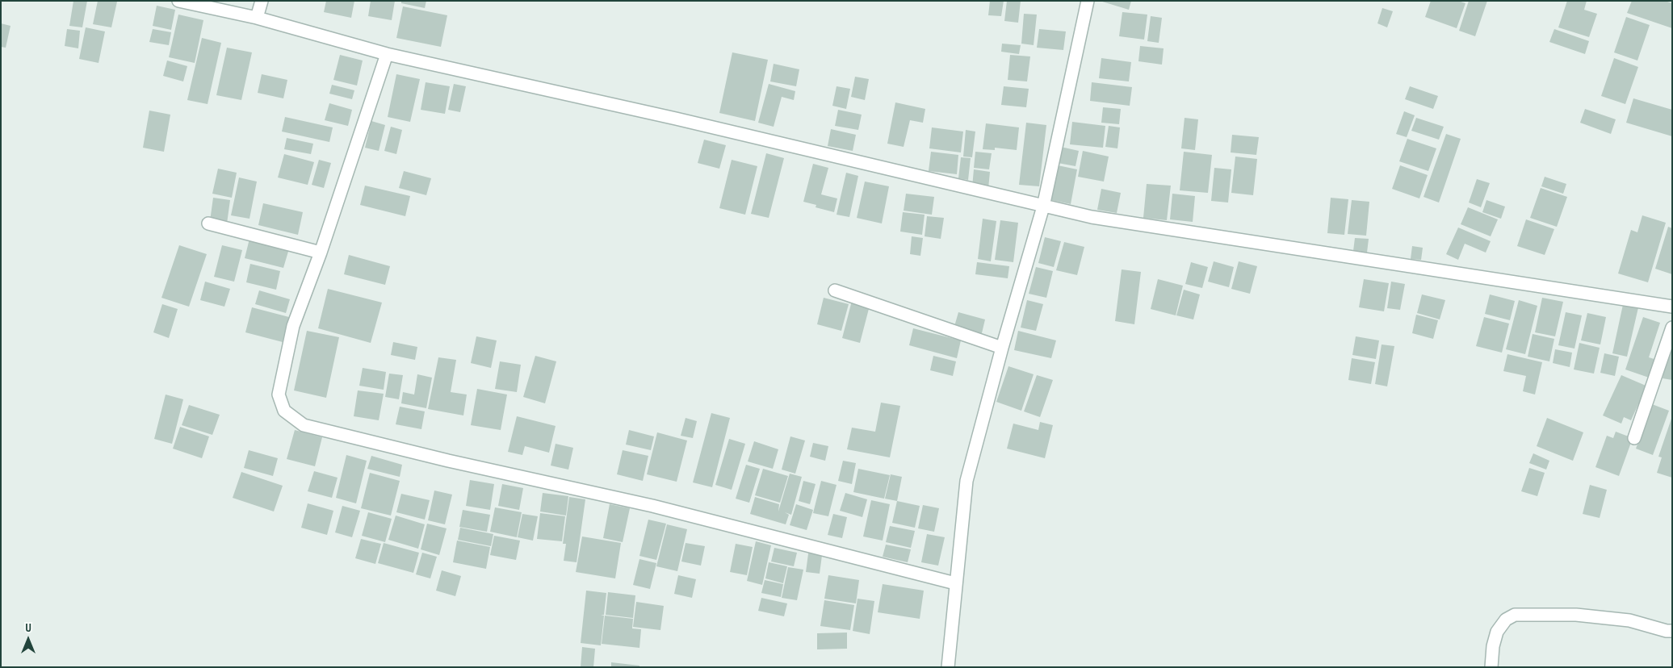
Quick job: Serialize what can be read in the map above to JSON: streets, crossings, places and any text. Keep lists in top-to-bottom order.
{
  "north": "top"
}
